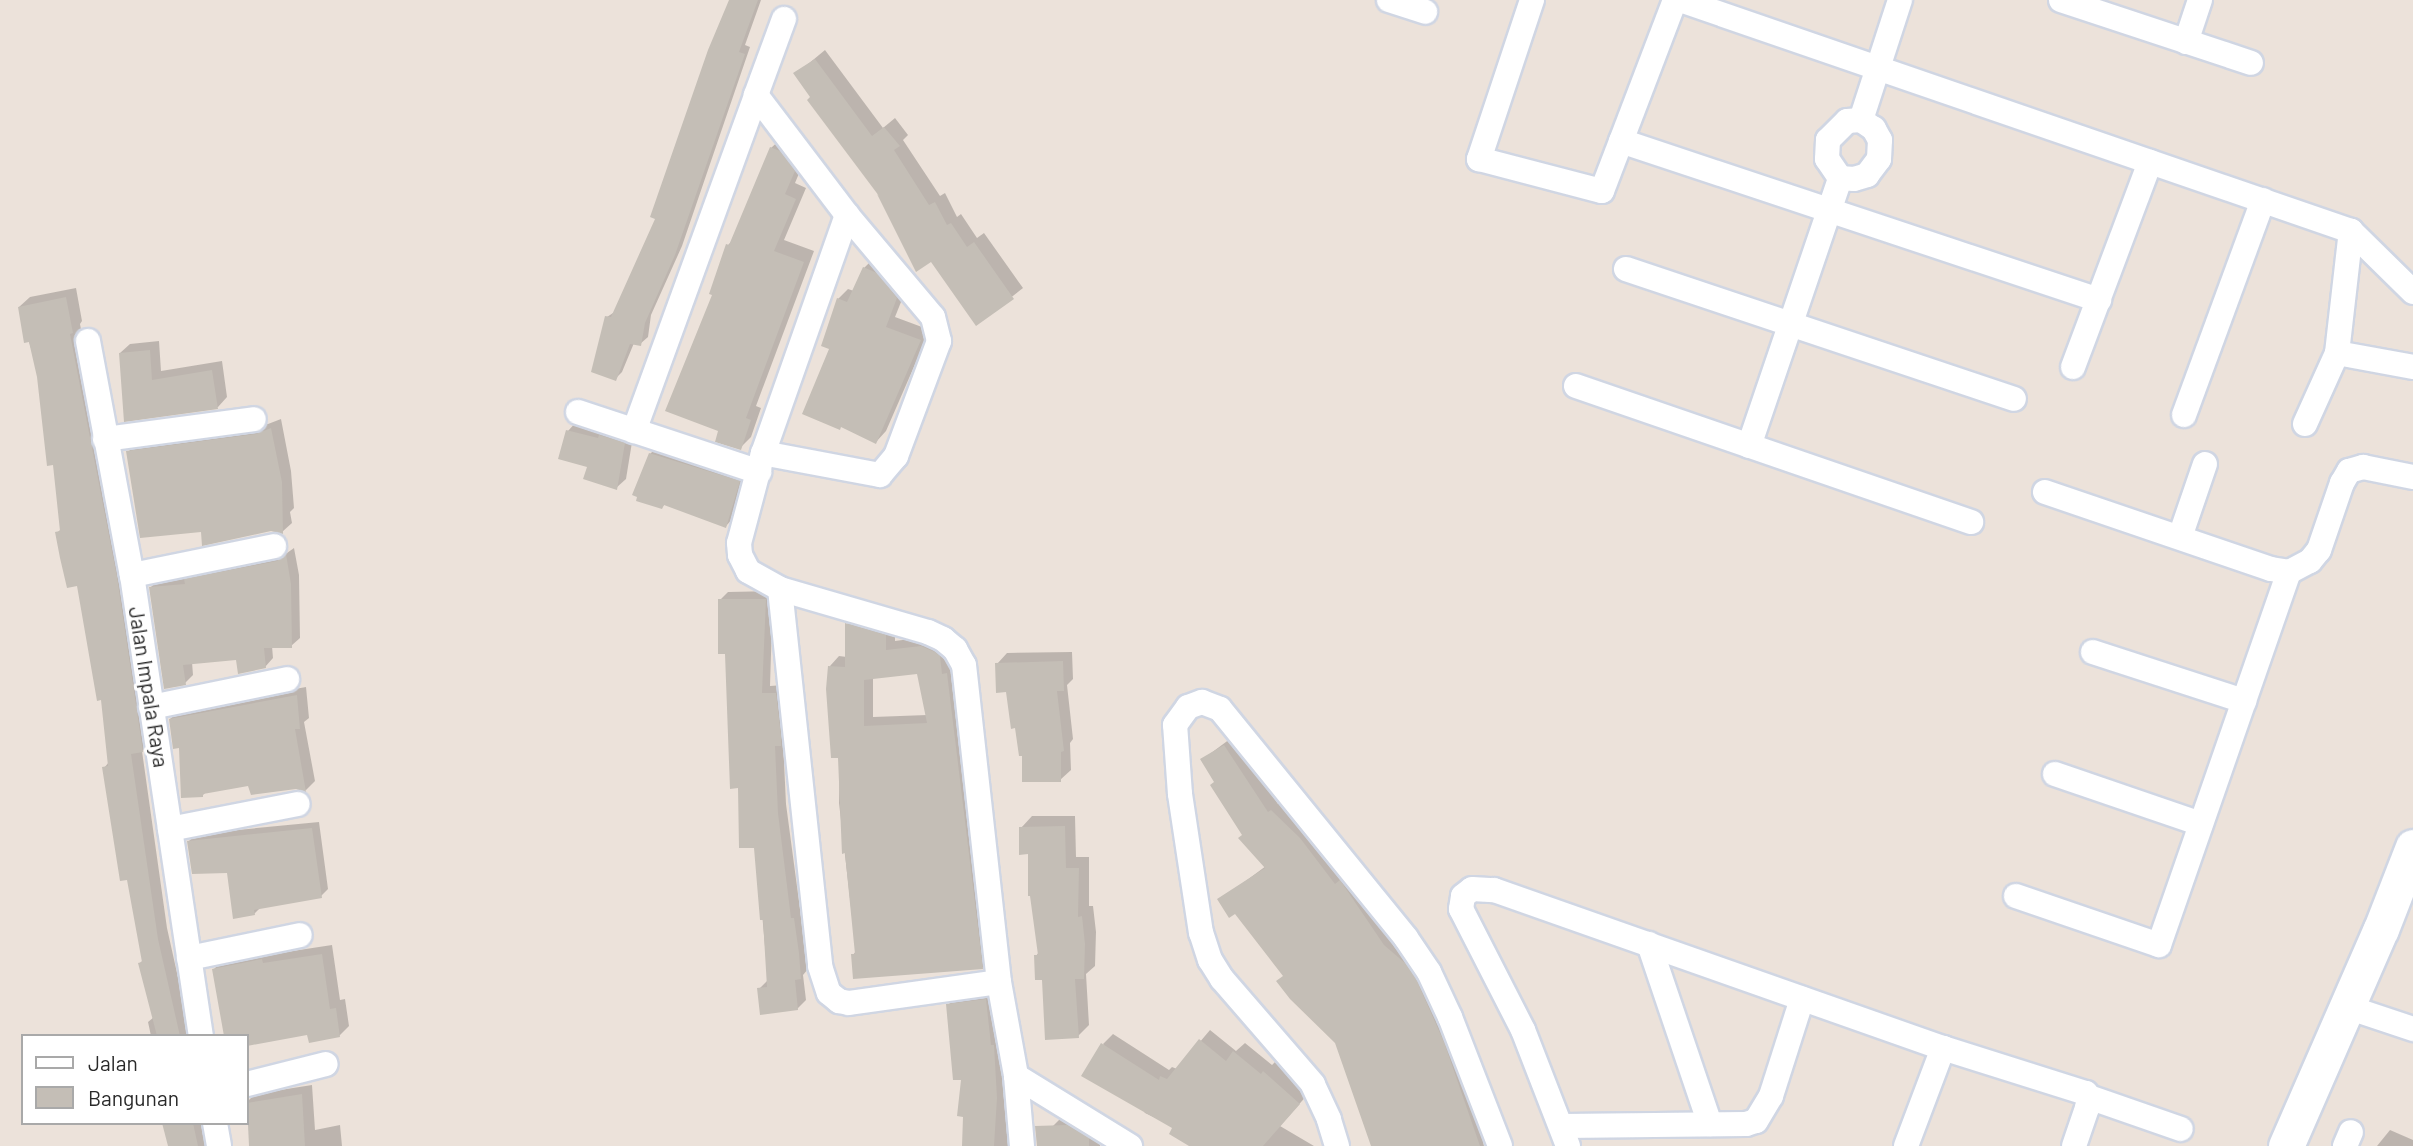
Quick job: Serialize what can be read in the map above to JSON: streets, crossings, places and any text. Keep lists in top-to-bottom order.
{
  "streets": {
    "street": ["Jalan Impala Raya"]
  },
  "legend": ["Jalan", "Bangunan"]
}
